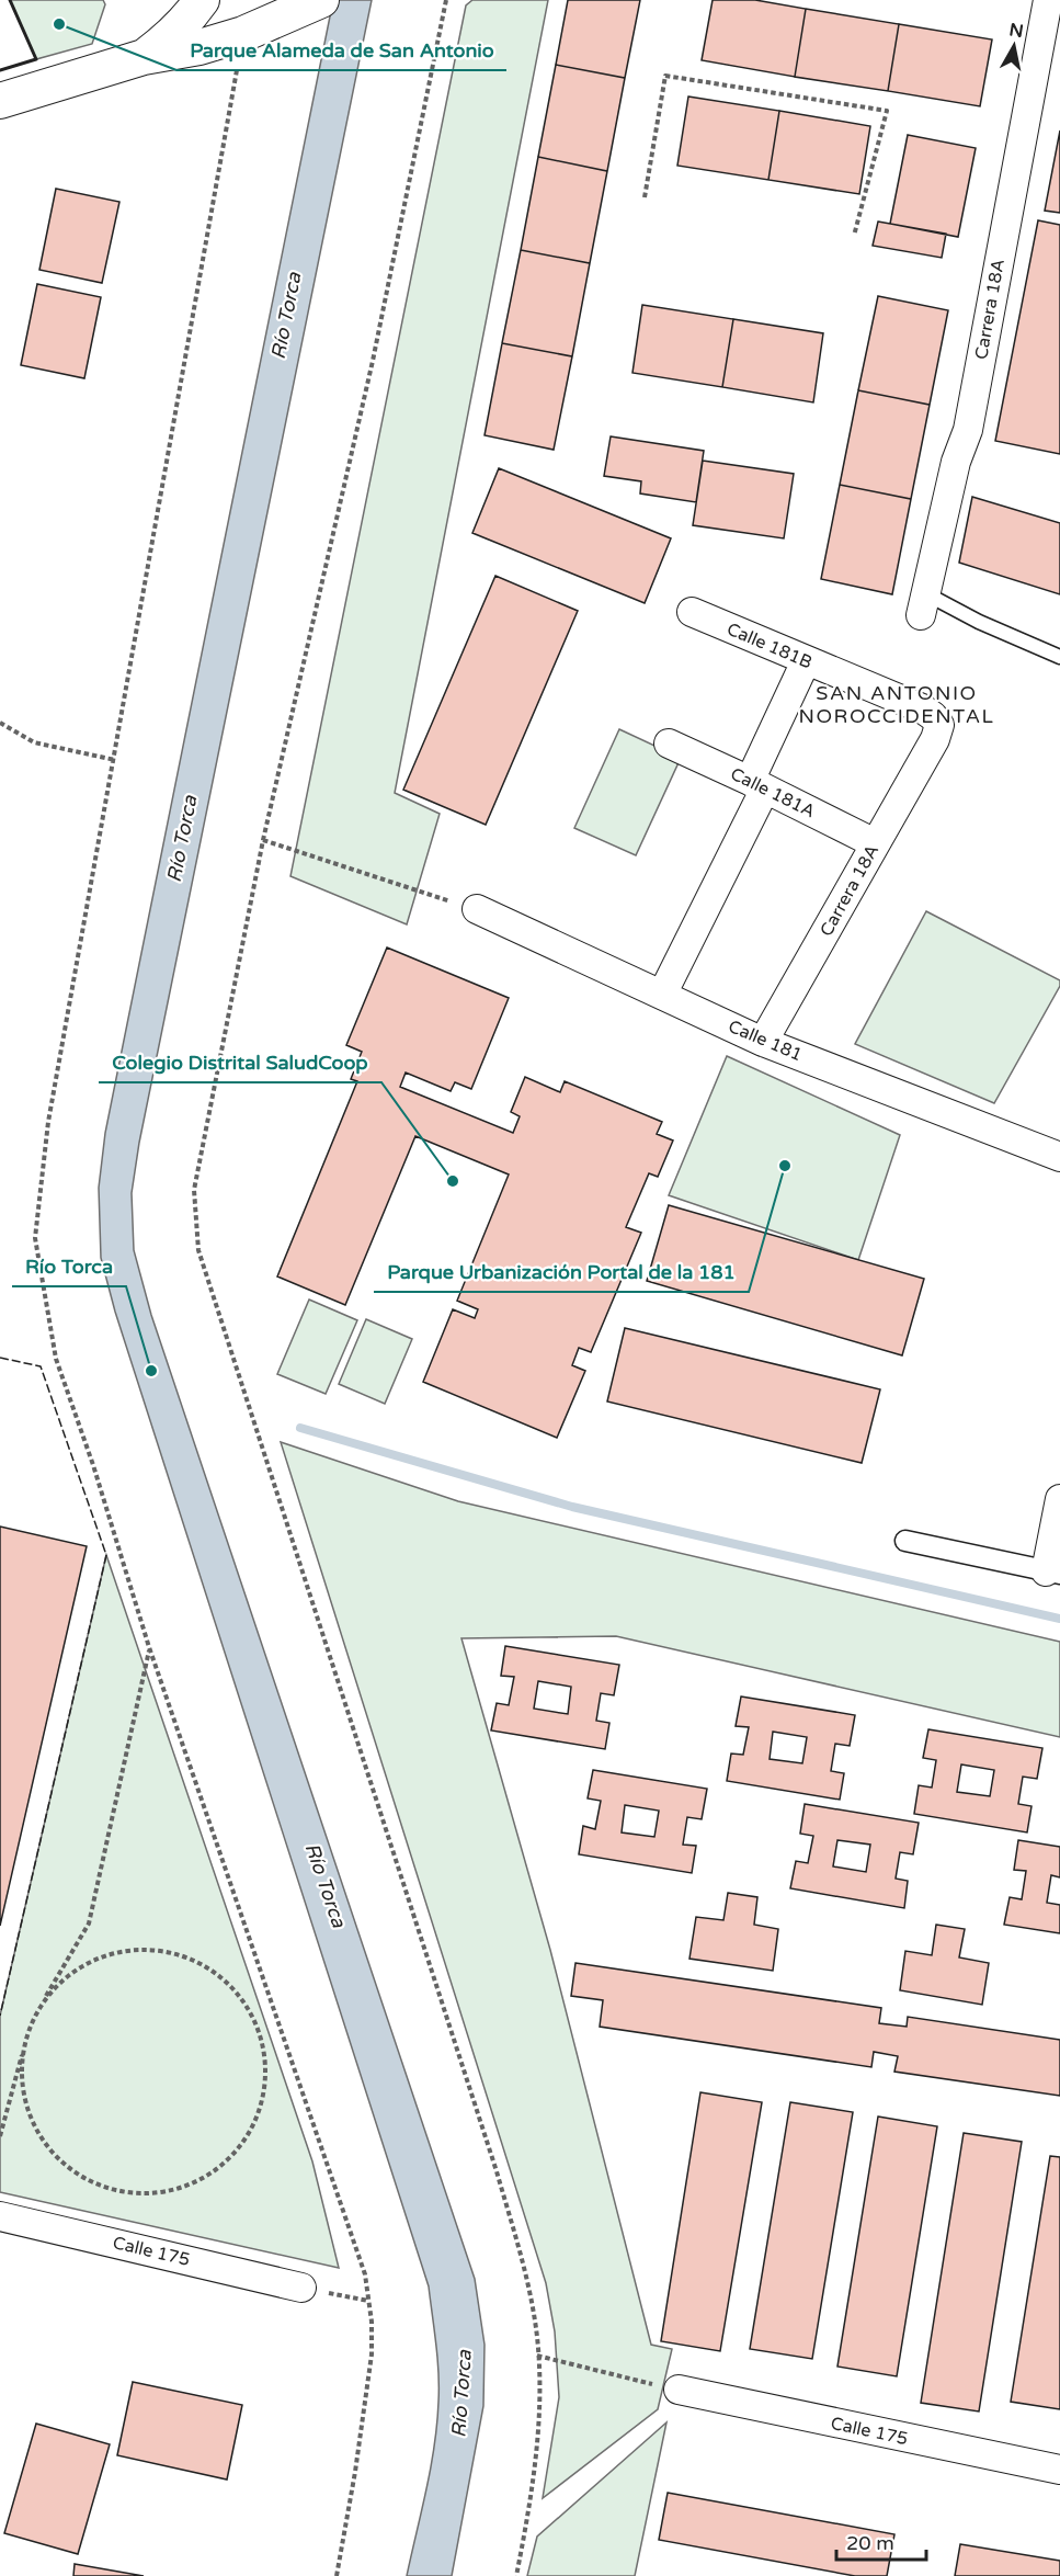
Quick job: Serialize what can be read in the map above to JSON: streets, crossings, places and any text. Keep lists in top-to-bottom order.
{
  "streets": {
    "street": [
      "Carrera 18A",
      "Calle 181B",
      "Calle 181A",
      "Calle 181",
      "Calle 175"
    ]
  },
  "crossings": [
    ["Carrera 18A", "Calle 181B"],
    ["Carrera 18A", "Calle 181A"],
    ["Carrera 18A", "Calle 181"]
  ],
  "districts": ["SAN ANTONIO NOROCCIDENTAL"],
  "water": ["Río Torca"],
  "places": [
    "Parque Alameda de San Antonio",
    "Parque Urbanización Portal de la 181",
    "Colegio Distrital SaludCoop",
    "Río Torca"
  ],
  "scale_bar": "20 m",
  "north": "top"
}
